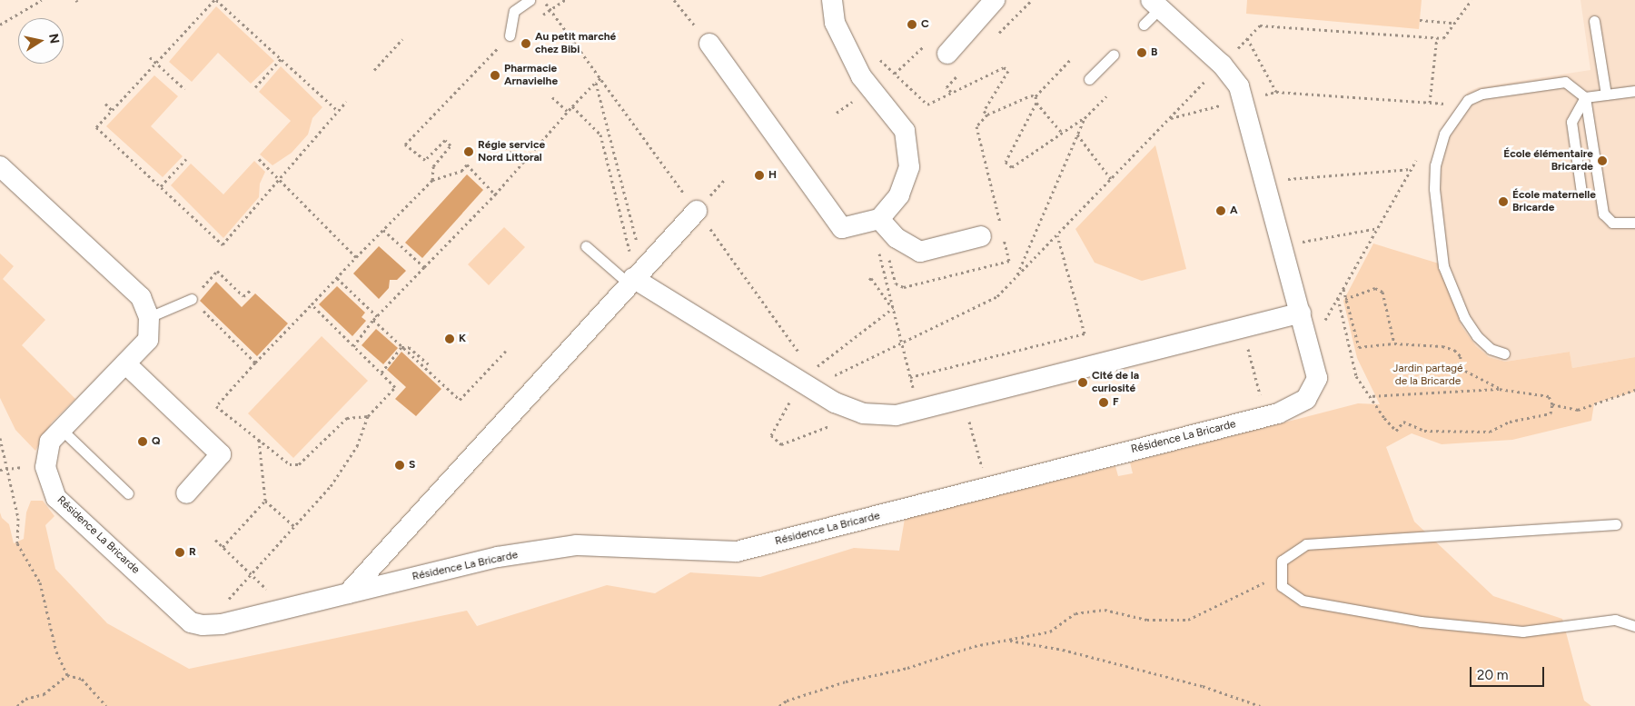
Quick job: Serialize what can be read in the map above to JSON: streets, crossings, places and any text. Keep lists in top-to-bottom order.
{
  "streets": {
    "street": ["Résidence La Bricarde"]
  },
  "parks": ["Jardin partagé de la Bricarde"],
  "places": [
    "C",
    "Au petit marché chez Bibi",
    "B",
    "Pharmacie Arnavielhe",
    "Régie service Nord Littoral",
    "École élémentaire Bricarde",
    "H",
    "École maternelle Bricarde",
    "A",
    "K",
    "Cité de la curiosité",
    "F",
    "Q",
    "S",
    "R"
  ],
  "scale_bar": "20 m",
  "north": "right"
}
